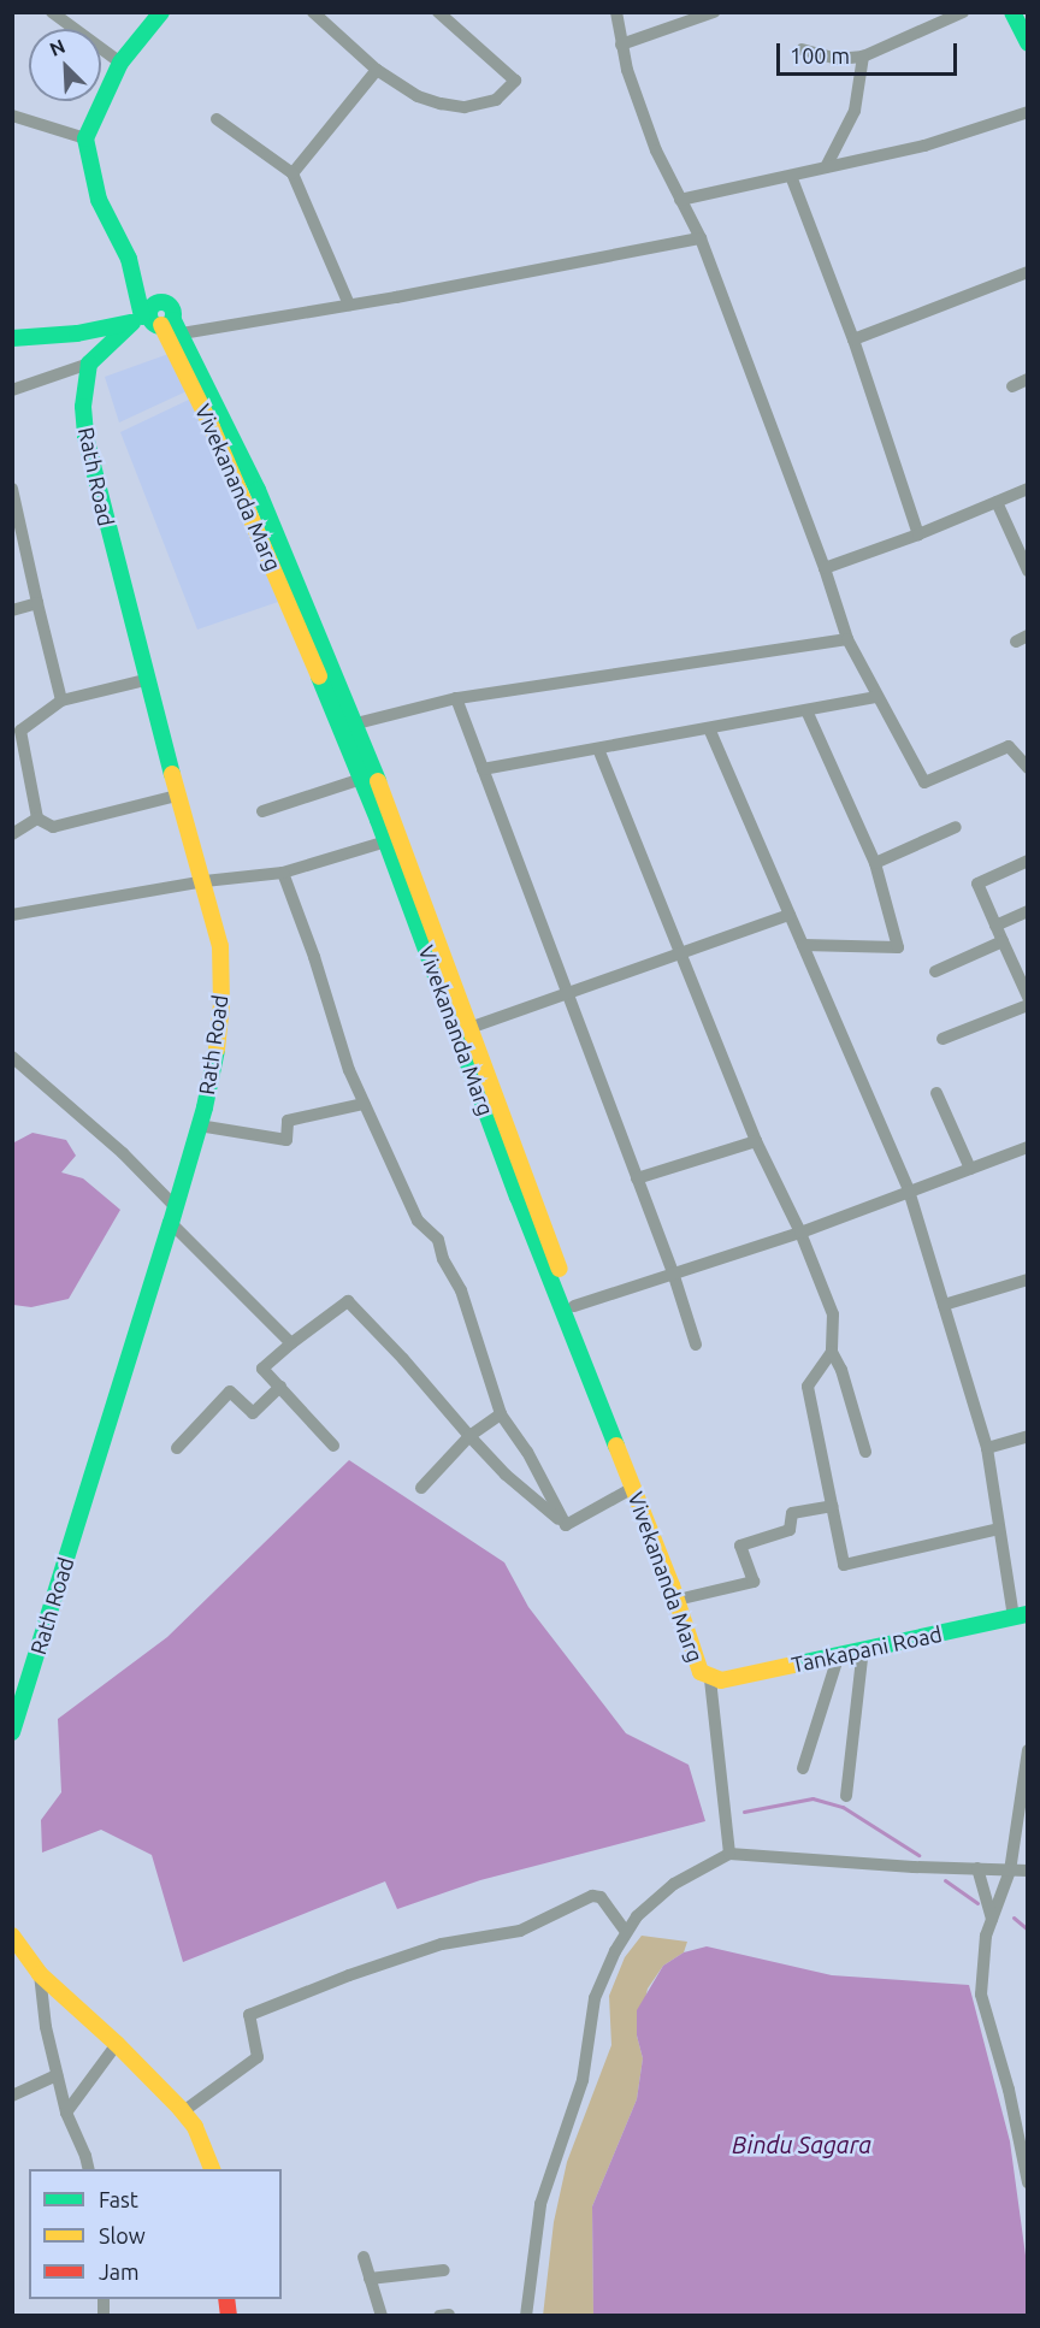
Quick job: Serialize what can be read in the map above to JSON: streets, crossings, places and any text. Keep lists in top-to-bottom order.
{
  "streets": {
    "main road": ["Rath Road", "Vivekananda Marg", "Tankapani Road"]
  },
  "crossings": [
    ["Vivekananda Marg", "Tankapani Road"]
  ],
  "water": ["Bindu Sagara"],
  "legend": ["Fast", "Slow", "Jam"],
  "scale_bar": "100 m",
  "north": "top left"
}
